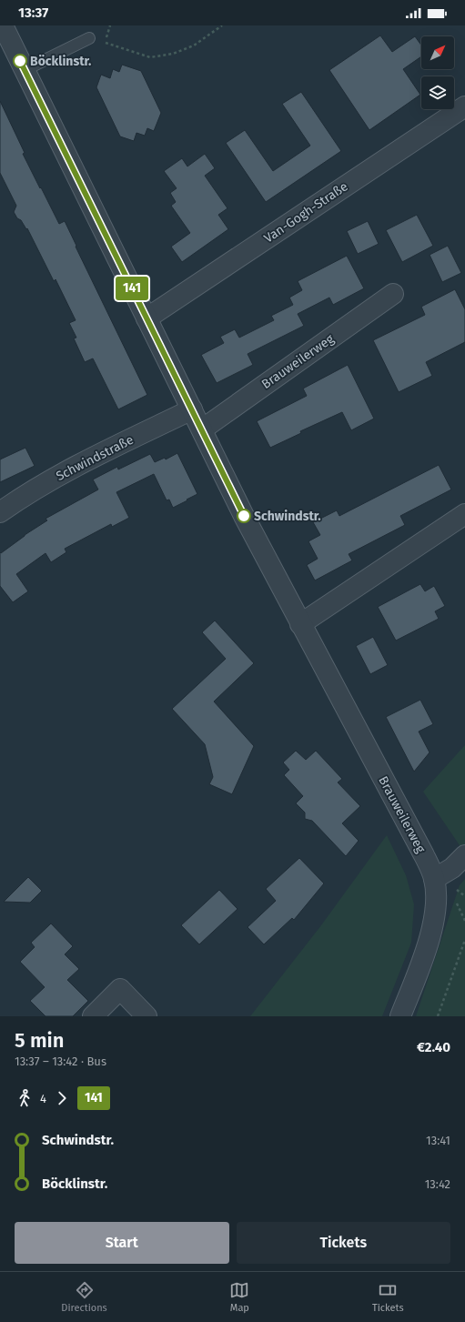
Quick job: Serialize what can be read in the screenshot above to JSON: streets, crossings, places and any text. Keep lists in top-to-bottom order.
{
  "streets": {
    "street": ["Van-Gogh-Straße", "Brauweilerweg", "Schwindstraße"]
  },
  "crossings": [
    ["Van-Gogh-Straße", "Brauweilerweg"],
    ["Brauweilerweg", "Schwindstraße"]
  ],
  "places": ["Böcklinstr.", "Schwindstr."],
  "lines": ["bus line 141"],
  "north": "top right",
  "page": {
    "status": "13:37",
    "on_map": "141",
    "heading": ["5 min", "13:37 – 13:42 · Bus", "€2.40"],
    "legs": ["4", "141"],
    "list": [
      {
        "name": "Schwindstr.",
        "value": "13:41"
      },
      {
        "name": "Böcklinstr.",
        "value": "13:42"
      }
    ],
    "buttons": ["Start", "Tickets"],
    "tabs": ["Directions", "Map", "Tickets"]
  }
}
